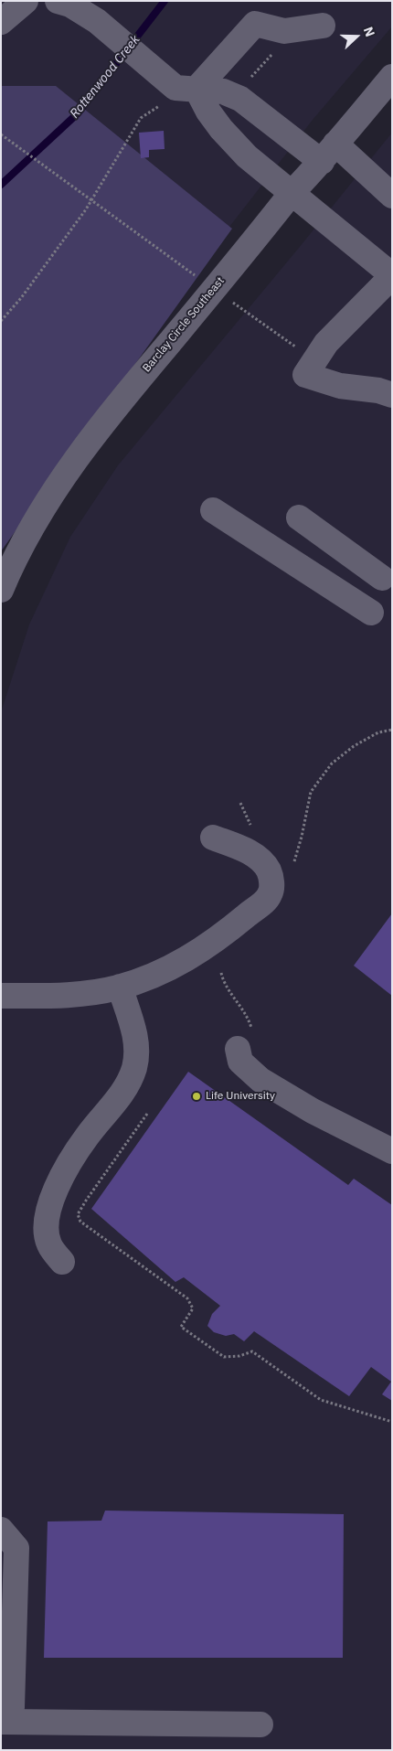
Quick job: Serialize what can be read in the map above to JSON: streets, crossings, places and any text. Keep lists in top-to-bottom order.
{
  "streets": {
    "street": ["Barclay Circle Southeast"]
  },
  "water": ["Rottenwood Creek"],
  "places": ["Life University"],
  "north": "right"
}
